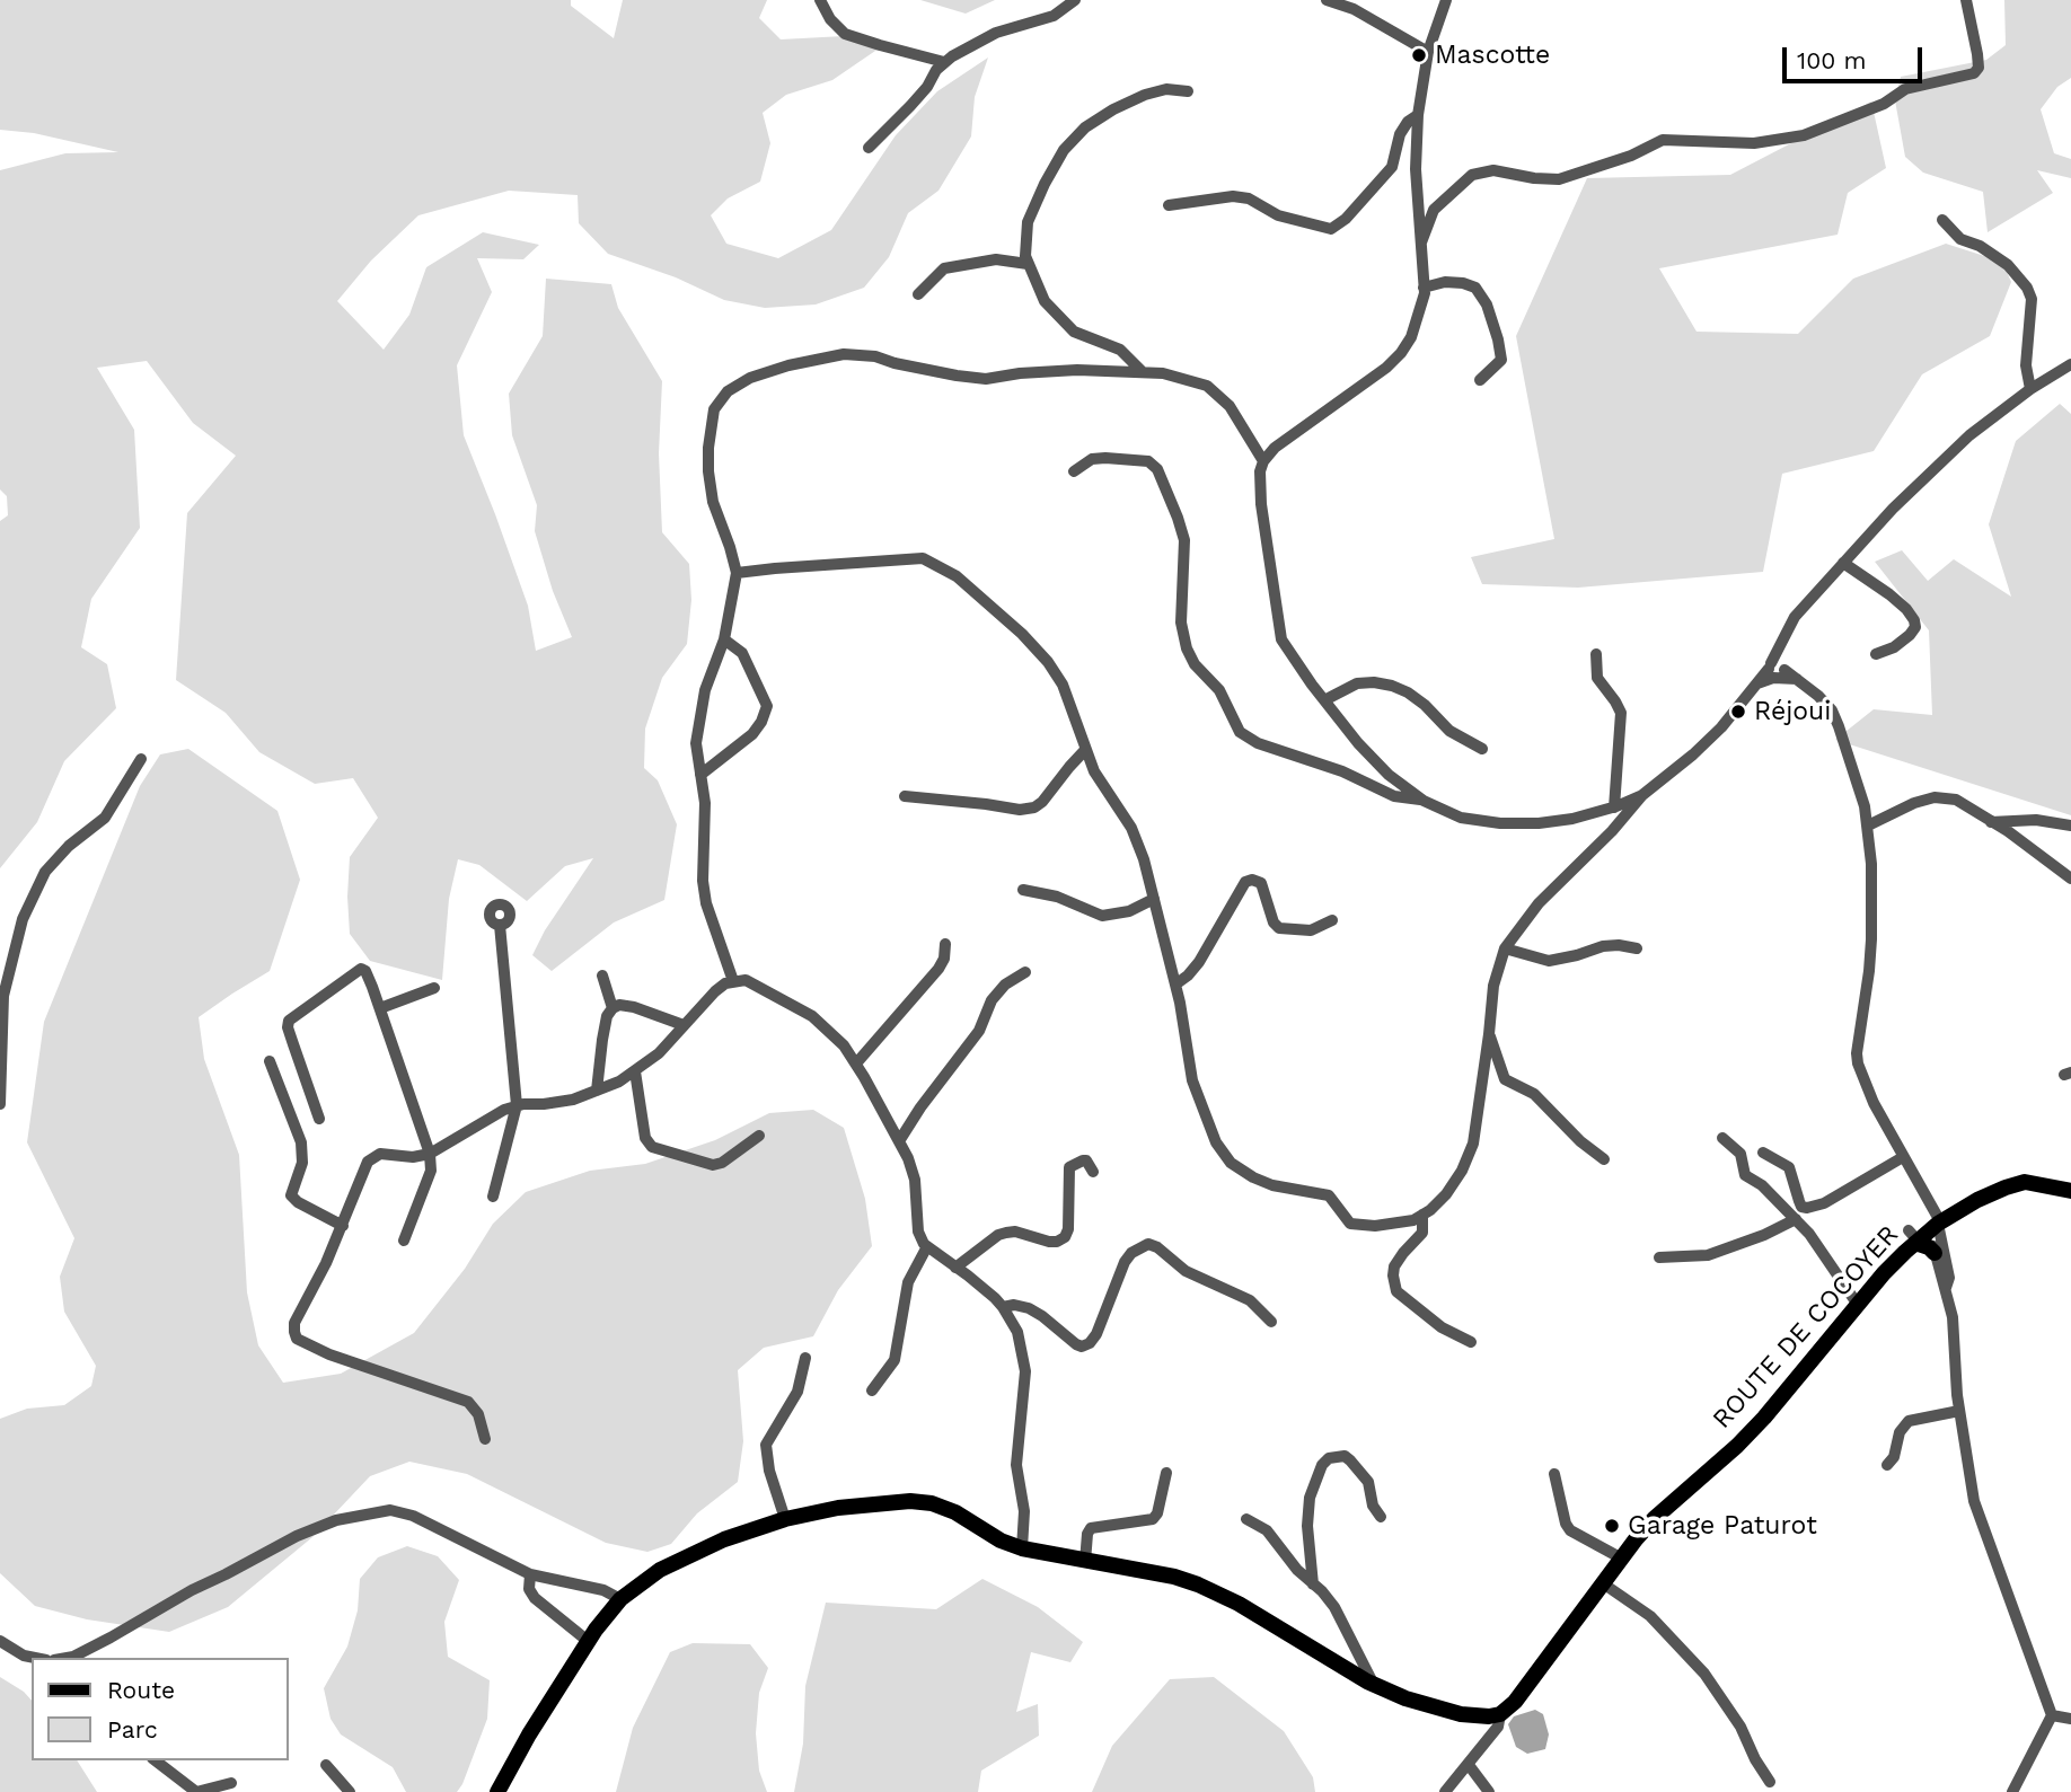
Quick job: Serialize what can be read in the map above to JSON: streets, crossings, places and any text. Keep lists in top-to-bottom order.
{
  "streets": {
    "main road": ["ROUTE DE COCOYER"]
  },
  "places": ["Mascotte", "Réjoui", "Garage Paturot"],
  "legend": ["Route", "Parc"],
  "scale_bar": "100 m"
}
